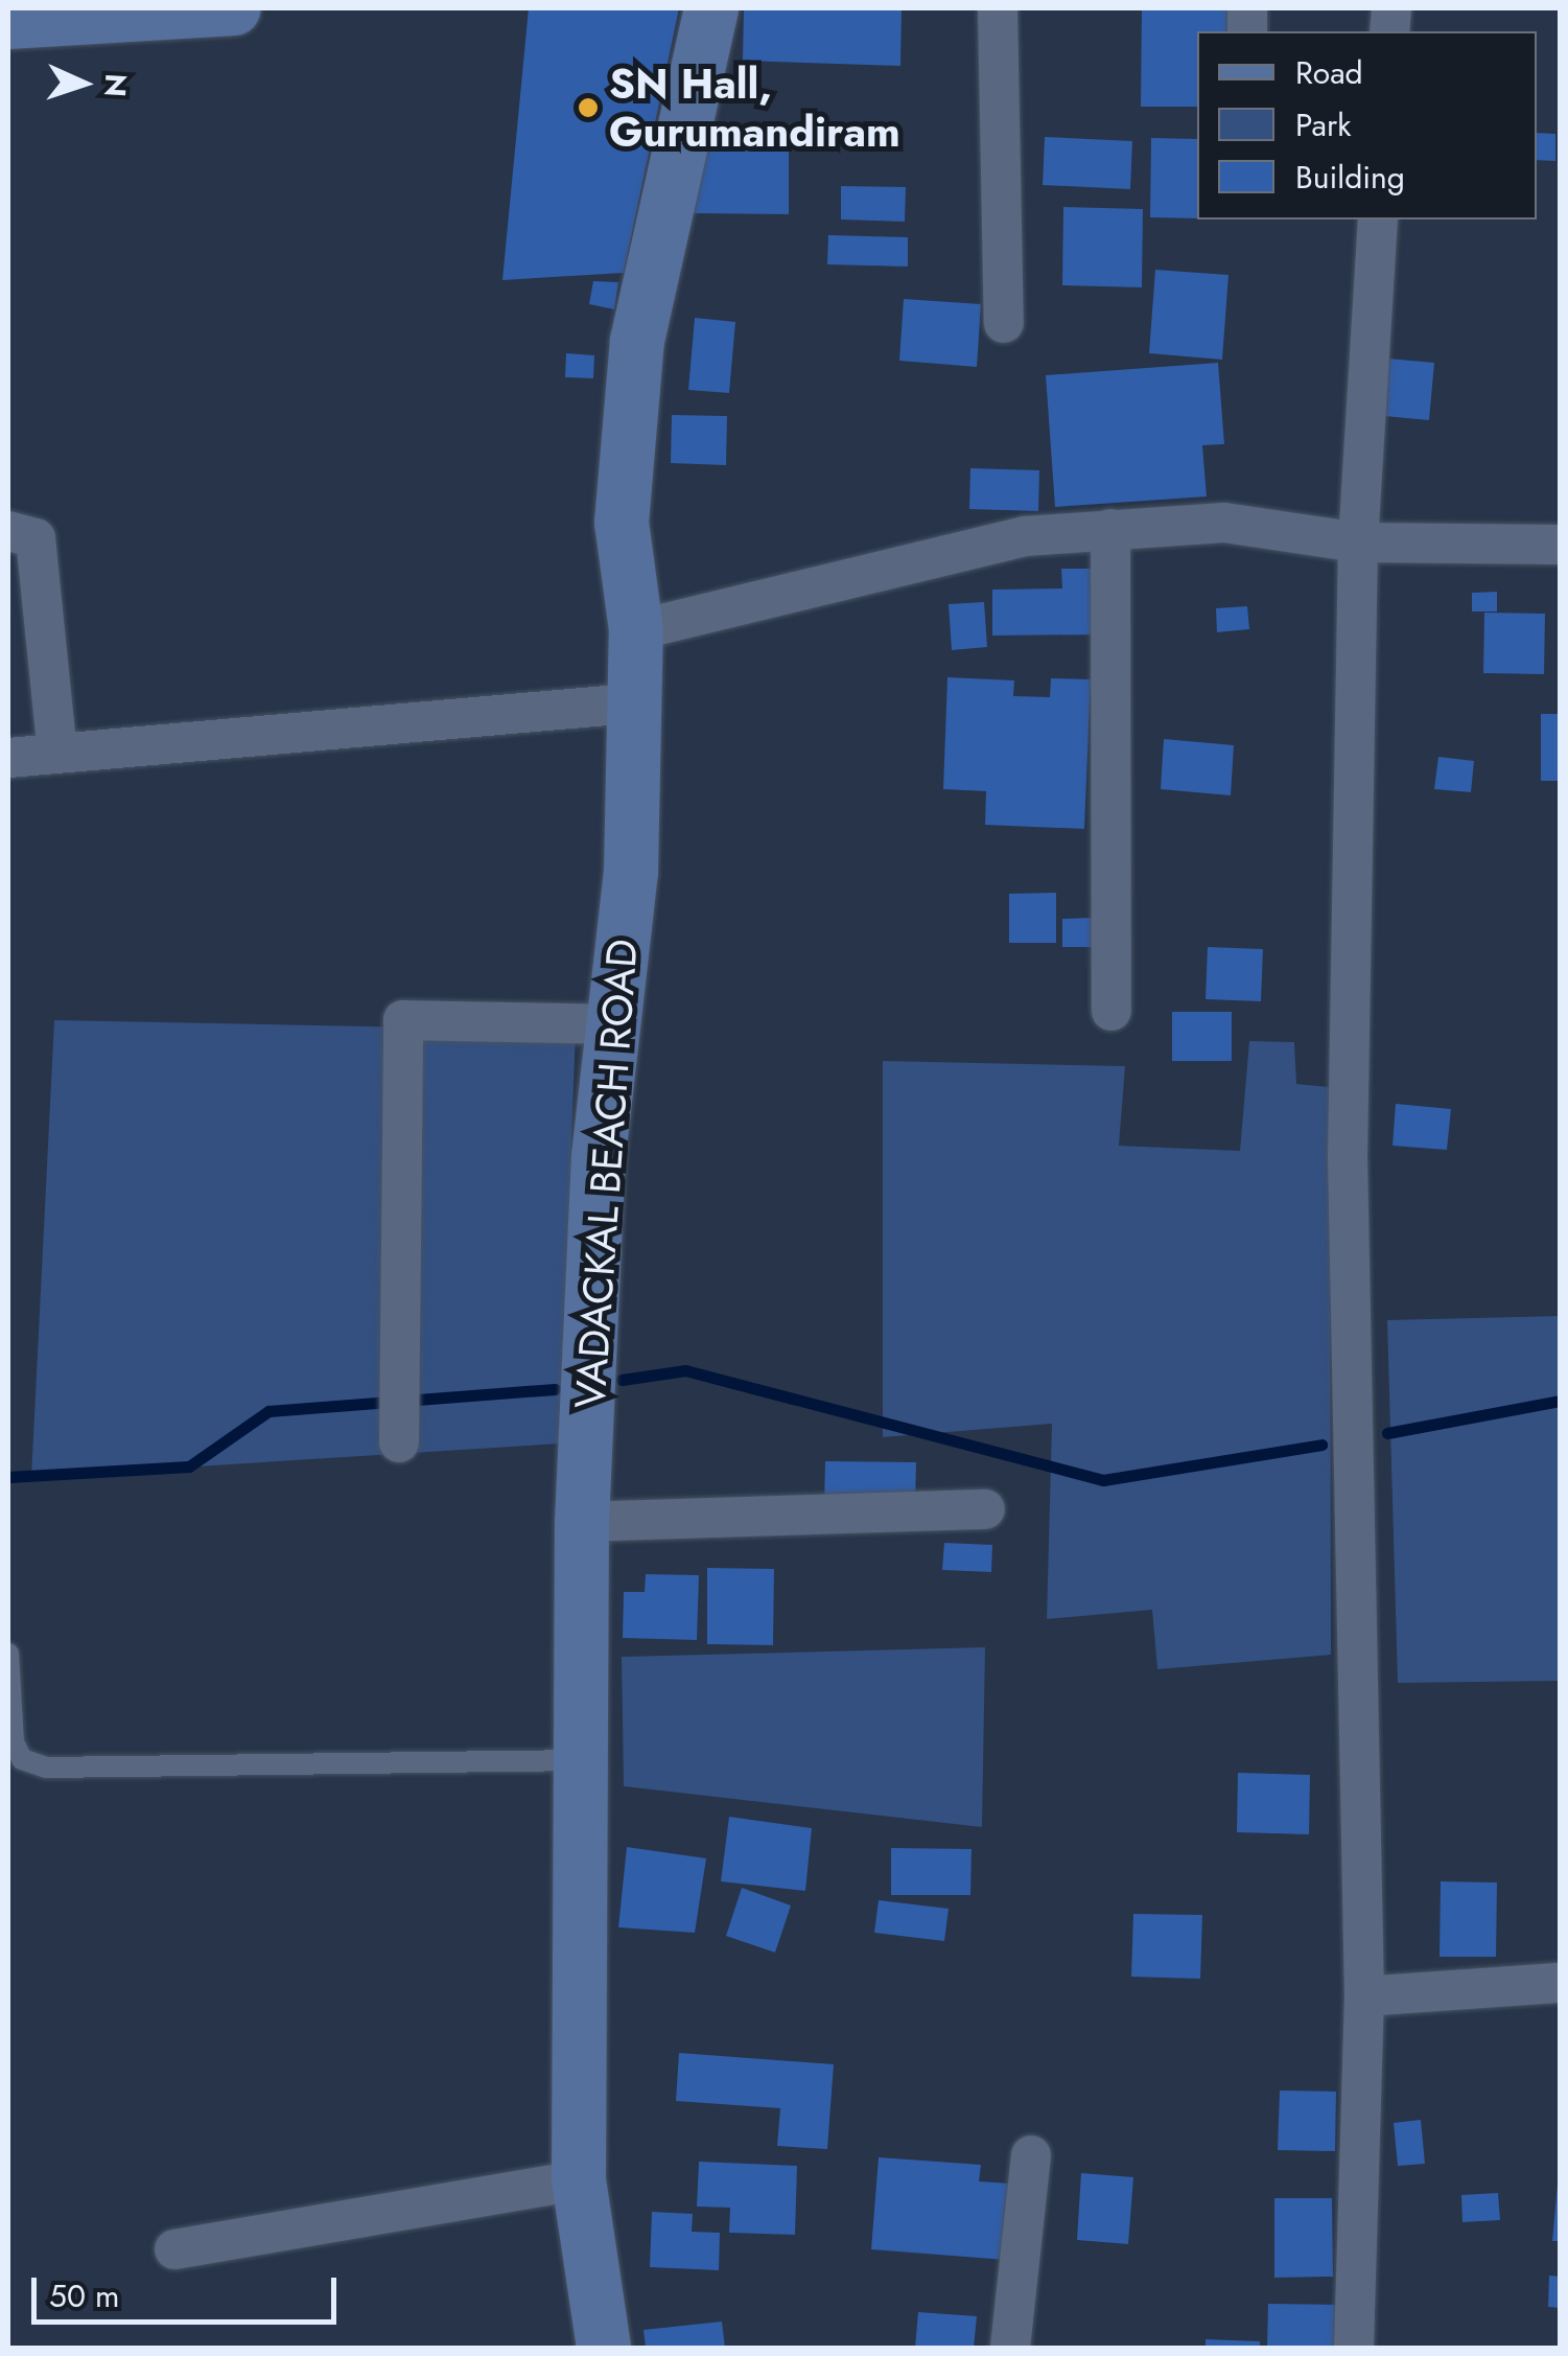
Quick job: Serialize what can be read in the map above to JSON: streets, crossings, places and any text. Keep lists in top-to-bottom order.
{
  "streets": {
    "main road": ["VADACKAL BEACH ROAD"]
  },
  "places": ["SN Hall, Gurumandiram"],
  "legend": ["Road", "Park", "Building"],
  "scale_bar": "50 m",
  "north": "right"
}
